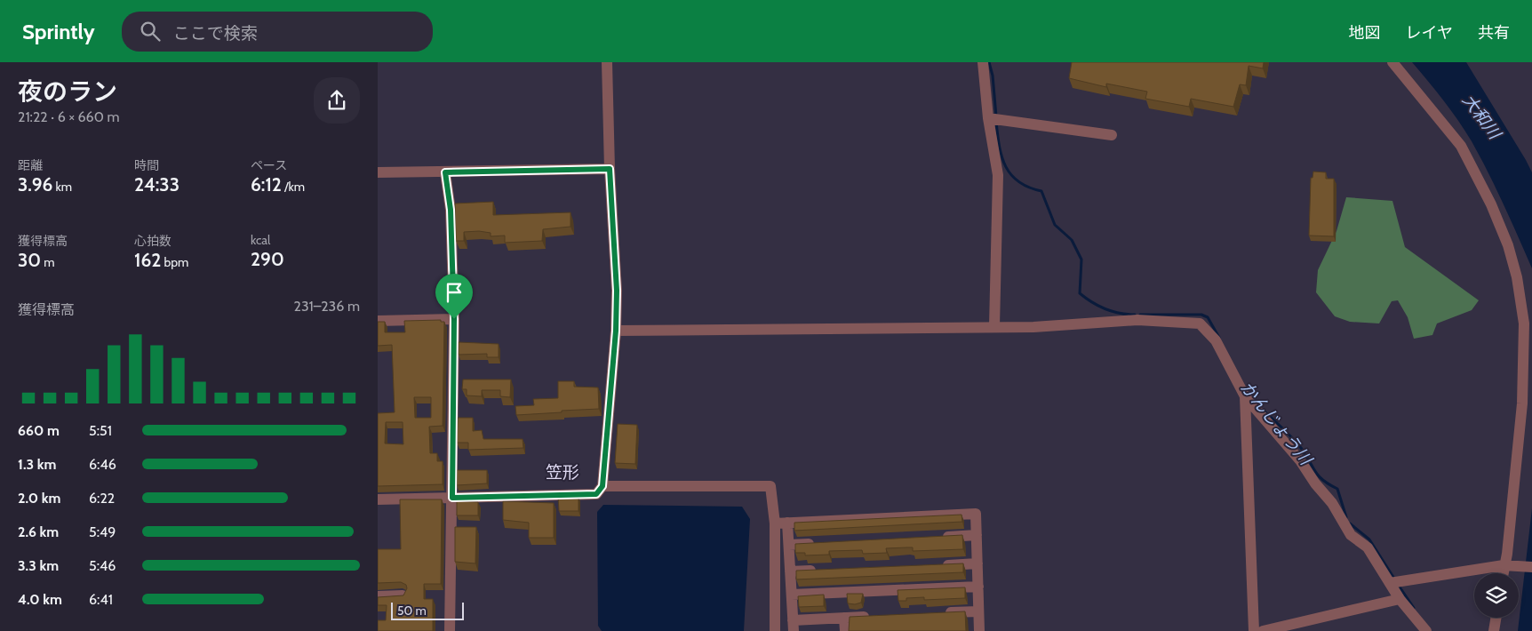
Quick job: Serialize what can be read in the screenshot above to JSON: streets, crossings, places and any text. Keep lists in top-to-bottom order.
{
  "districts": ["笠形"],
  "water": ["大和川", "かんじょう川"],
  "scale_bar": "50 m",
  "page": {
    "header": "Sprintly",
    "search": "ここで検索",
    "nav": ["地図", "レイヤ", "共有"],
    "heading": ["夜のラン", "21:22 · 6 × 660 m"],
    "stats": [
      ["距離", "3.96 km"],
      ["時間", "24:33"],
      ["ペース", "6:12 /km"],
      ["獲得標高", "30 m"],
      ["心拍数", "162 bpm"],
      ["kcal", "290"]
    ],
    "chart": ["獲得標高", "231–236 m"],
    "list": [
      {
        "name": "660 m",
        "note": "5:51"
      },
      {
        "name": "1.3 km",
        "note": "6:46"
      },
      {
        "name": "2.0 km",
        "note": "6:22"
      },
      {
        "name": "2.6 km",
        "note": "5:49"
      },
      {
        "name": "3.3 km",
        "note": "5:46"
      },
      {
        "name": "4.0 km",
        "note": "6:41"
      }
    ],
    "scale": "50 m"
  }
}
